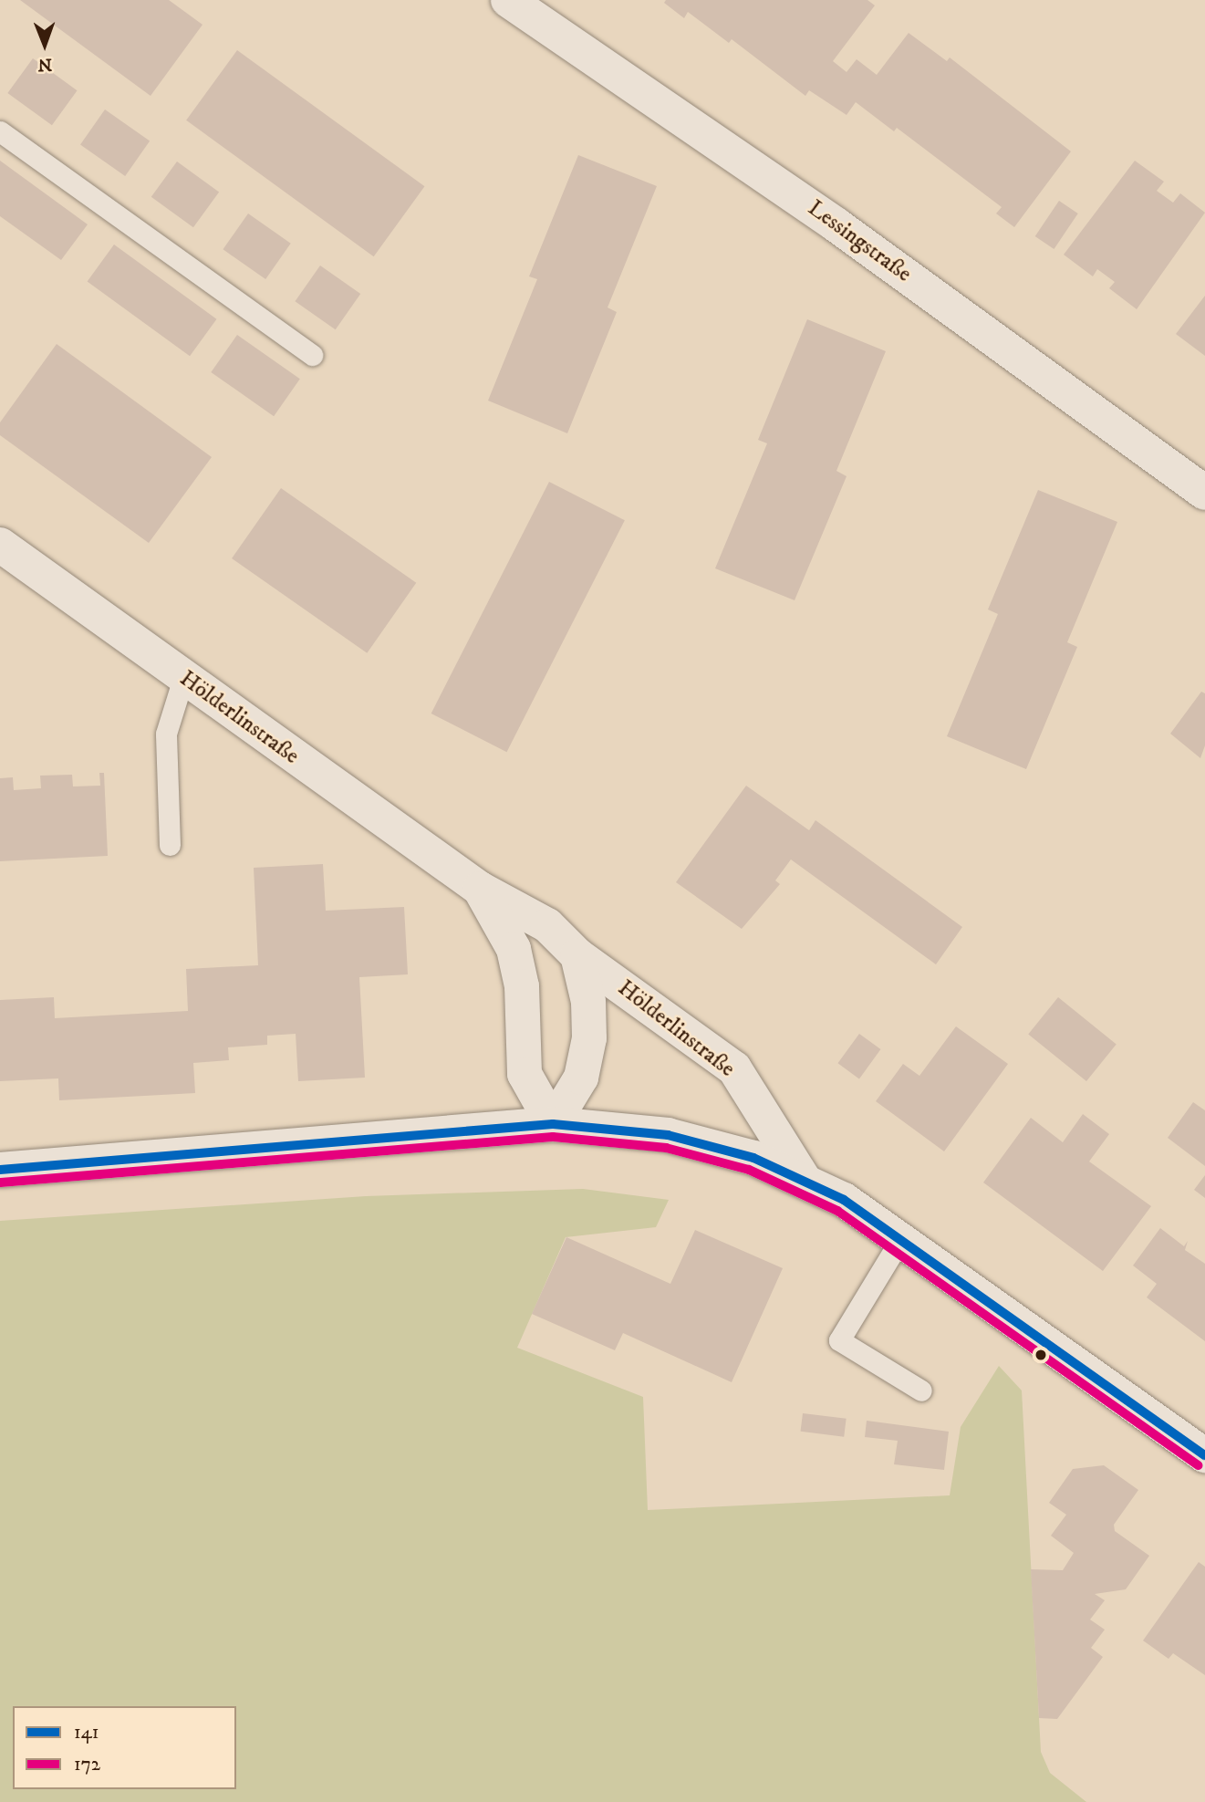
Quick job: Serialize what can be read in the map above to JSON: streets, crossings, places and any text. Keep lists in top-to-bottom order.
{
  "streets": {
    "street": ["Lessingstraße", "Hölderlinstraße"]
  },
  "lines": ["transit line 141", "transit line 172"],
  "legend": ["141", "172"],
  "north": "bottom"
}
